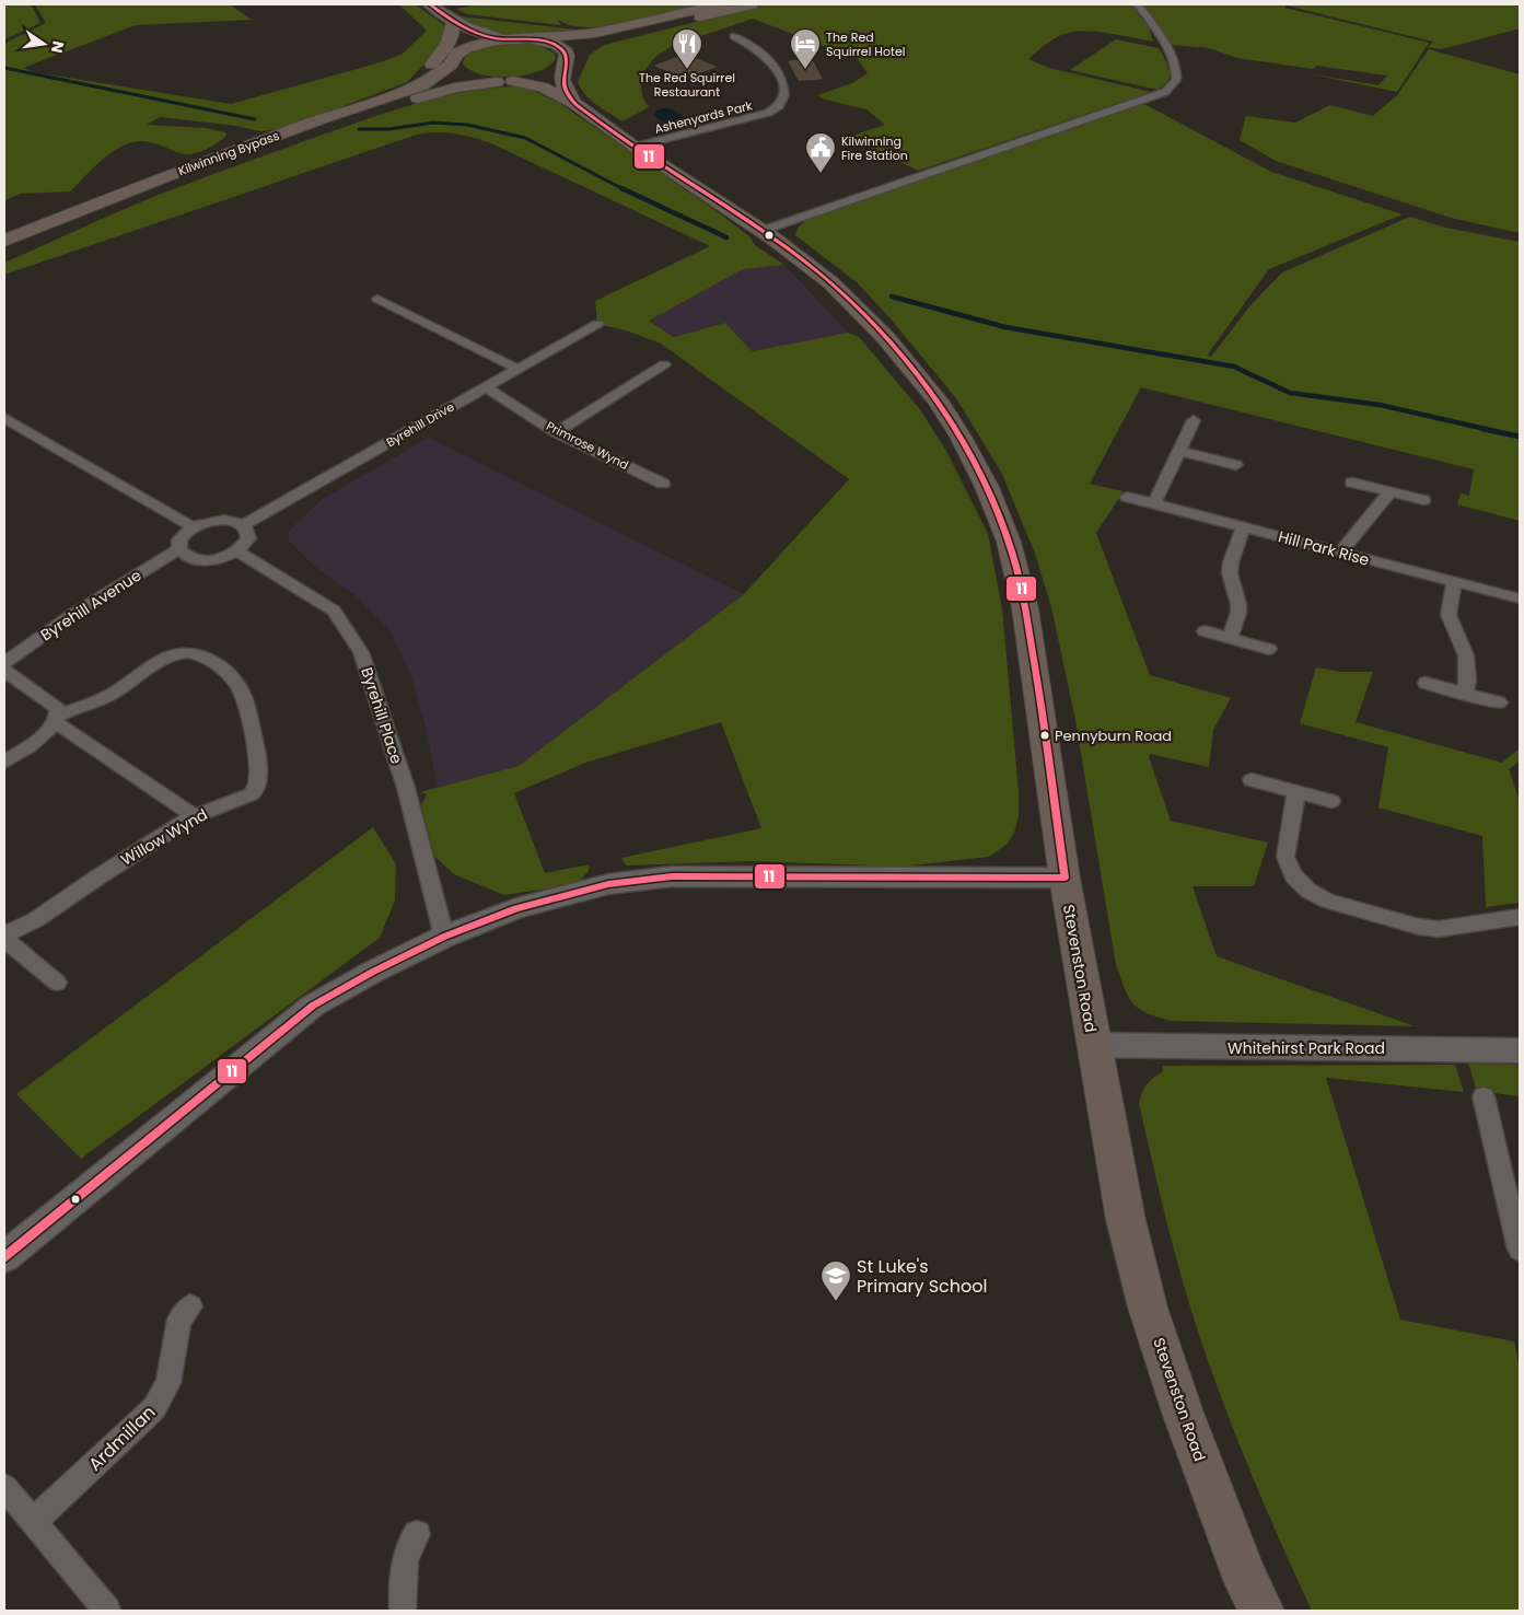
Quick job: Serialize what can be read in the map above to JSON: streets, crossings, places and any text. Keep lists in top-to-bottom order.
{
  "streets": {
    "highway": ["Kilwinning Bypass", "Stevenston Road"],
    "street": [
      "Ashenyards Park",
      "Byrehill Drive",
      "Primrose Wynd",
      "Hill Park Rise",
      "Byrehill Avenue",
      "Byrehill Place",
      "Willow Wynd",
      "Whitehirst Park Road",
      "Ardmillan"
    ]
  },
  "crossings": [
    ["Ashenyards Park", "Stevenston Road"],
    ["Byrehill Drive", "Primrose Wynd"],
    ["Stevenston Road", "Whitehirst Park Road"]
  ],
  "places": {
    "restaurant": ["The Red Squirrel Restaurant"],
    "hotel": ["The Red Squirrel Hotel"],
    "public building": ["Kilwinning Fire Station"],
    "other": ["Pennyburn Road"],
    "school or university": ["St Luke's Primary School"]
  },
  "lines": ["transit line 11"],
  "north": "right"
}
